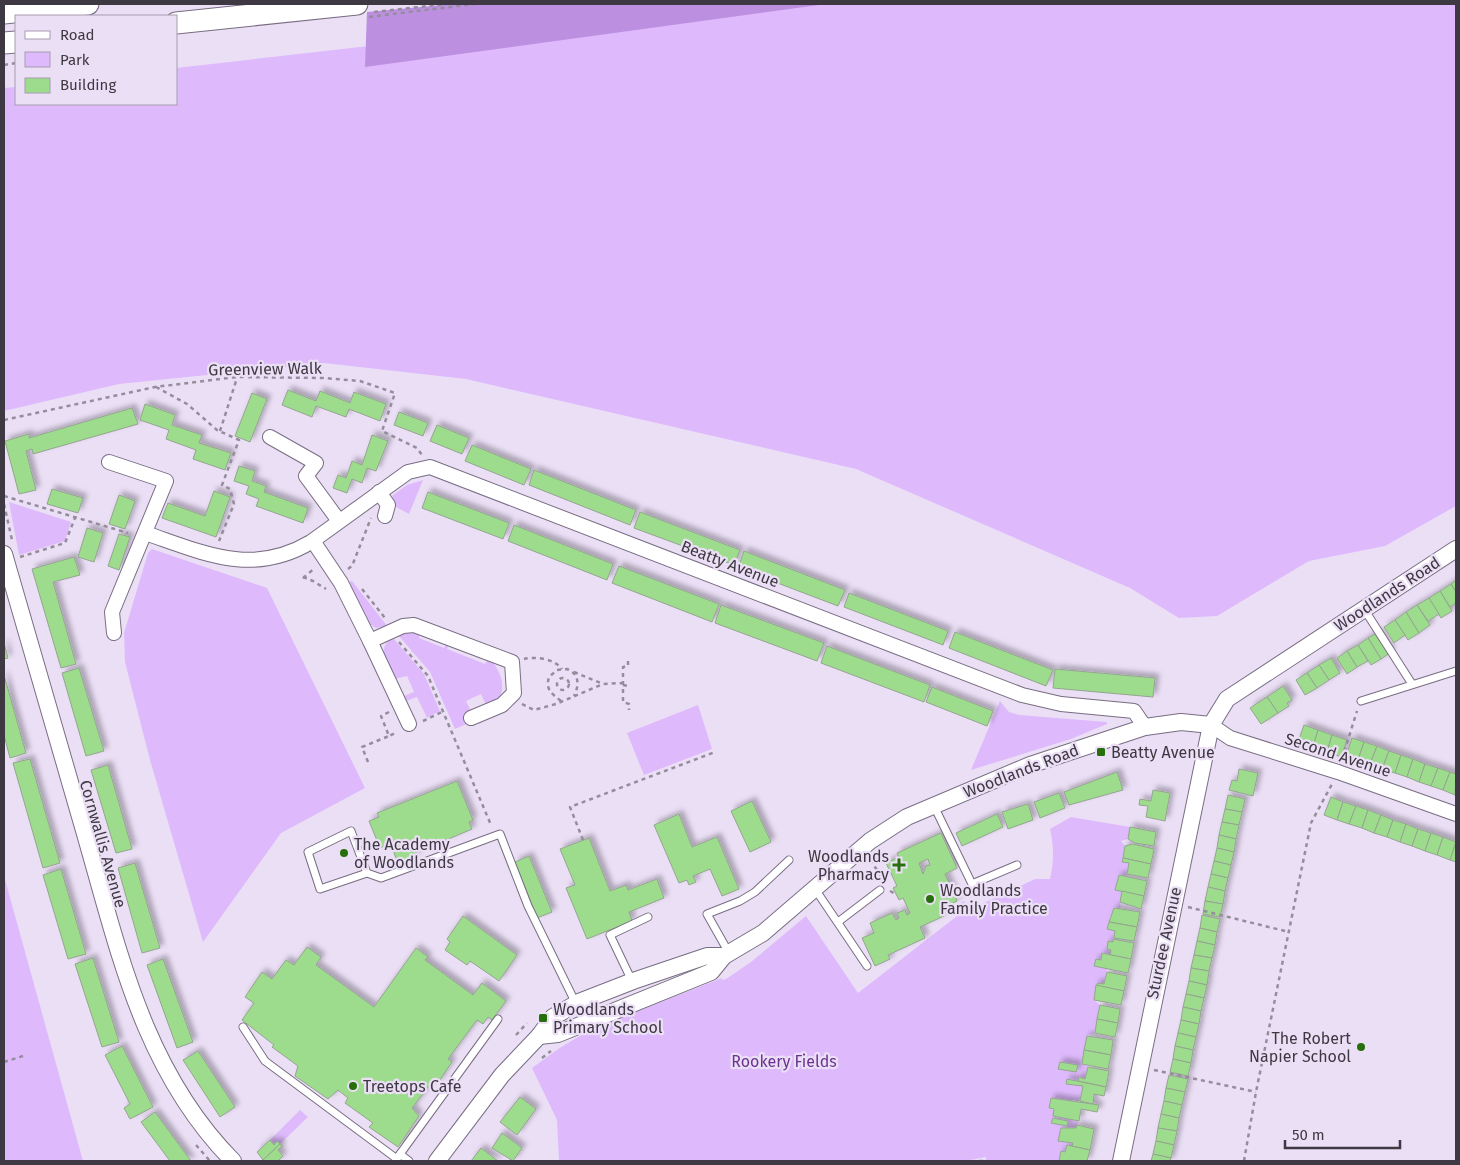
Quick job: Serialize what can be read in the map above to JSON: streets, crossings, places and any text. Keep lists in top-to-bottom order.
{
  "streets": {
    "street": [
      "Beatty Avenue",
      "Woodlands Road",
      "Second Avenue",
      "Cornwallis Avenue",
      "Sturdee Avenue"
    ],
    "path": ["Greenview Walk"]
  },
  "crossings": [
    ["Greenview Walk", "Beatty Avenue"],
    ["Beatty Avenue", "Woodlands Road"],
    ["Woodlands Road", "Second Avenue"],
    ["Woodlands Road", "Sturdee Avenue"],
    ["Second Avenue", "Sturdee Avenue"]
  ],
  "parks": ["Rookery Fields"],
  "places": {
    "transit": ["Beatty Avenue", "Woodlands Primary School"],
    "other": [
      "The Academy of Woodlands",
      "Woodlands Family Practice",
      "The Robert Napier School",
      "Treetops Cafe"
    ],
    "health": ["Woodlands Pharmacy"]
  },
  "legend": ["Road", "Park", "Building"],
  "scale_bar": "50 m"
}
